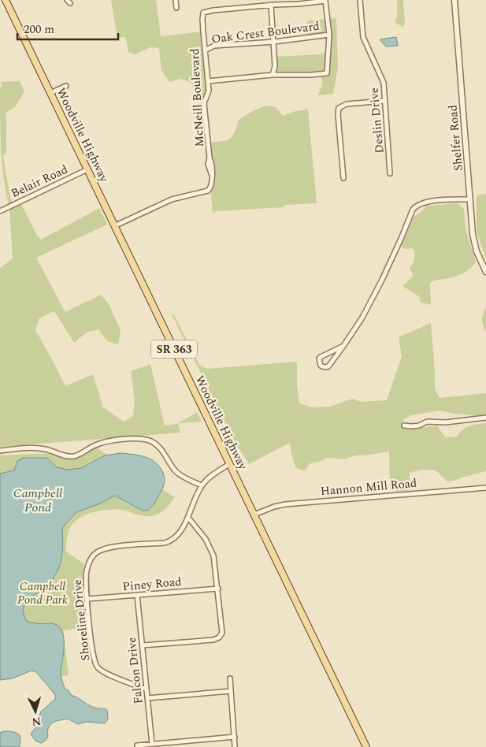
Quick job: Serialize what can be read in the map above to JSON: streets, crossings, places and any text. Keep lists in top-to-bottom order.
{
  "streets": {
    "main road": ["Woodville Highway", "SR 363"],
    "street": [
      "Oak Crest Boulevard",
      "McNeill Boulevard",
      "Deslin Drive",
      "Shelfer Road",
      "Belair Road",
      "Hannon Mill Road",
      "Piney Road",
      "Shoreline Drive",
      "Falcon Drive"
    ]
  },
  "crossings": [
    ["Oak Crest Boulevard", "McNeill Boulevard"],
    ["McNeill Boulevard", "Woodville Highway"],
    ["Woodville Highway", "Belair Road"],
    ["Woodville Highway", "Hannon Mill Road"],
    ["Woodville Highway", "Shoreline Drive"],
    ["Piney Road", "Shoreline Drive"],
    ["Piney Road", "Falcon Drive"],
    ["Shoreline Drive", "Falcon Drive"]
  ],
  "water": ["Campbell Pond"],
  "parks": ["Campbell Pond Park"],
  "scale_bar": "200 m",
  "north": "bottom"
}
